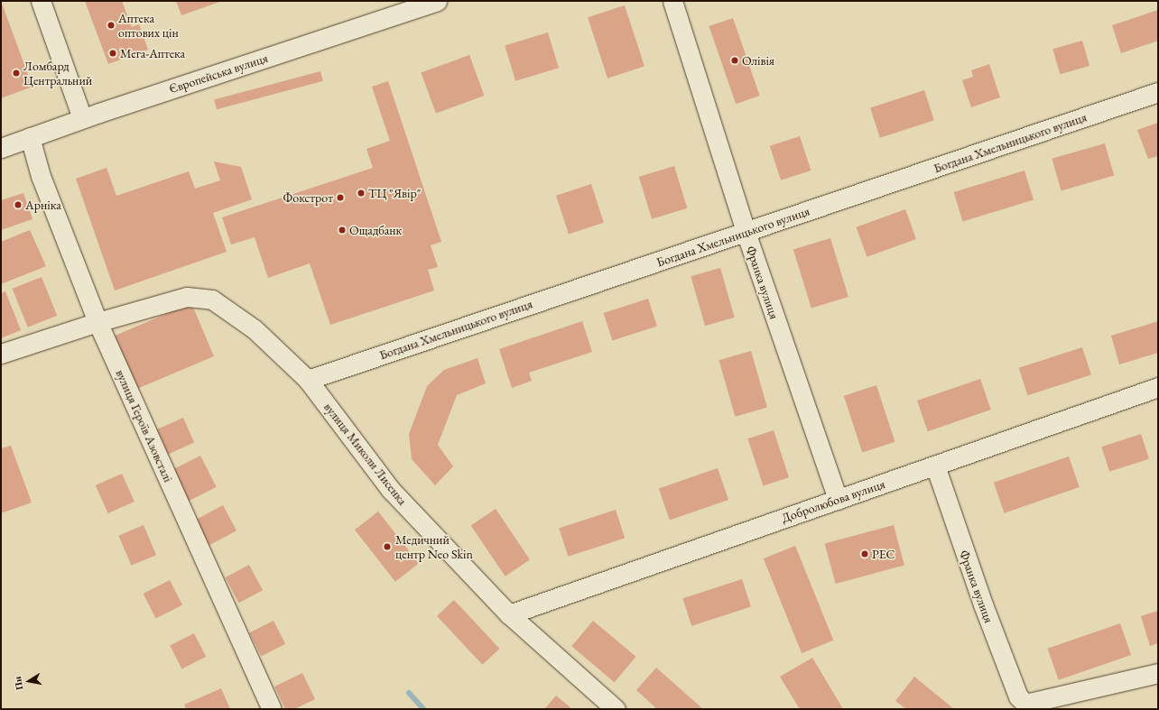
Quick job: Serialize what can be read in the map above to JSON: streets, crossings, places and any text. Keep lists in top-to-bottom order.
{
  "streets": {
    "street": [
      "Європейська вулиця",
      "Богдана Хмельницького вулиця",
      "Франка вулиця",
      "вулиця Героїв Азовсталі",
      "вулиця Миколи Лисенка",
      "Добролюбова вулиця"
    ]
  },
  "crossings": [
    ["Європейська вулиця", "вулиця Героїв Азовсталі"],
    ["Богдана Хмельницького вулиця", "Франка вулиця"],
    ["Богдана Хмельницького вулиця", "вулиця Миколи Лисенка"],
    ["Франка вулиця", "Добролюбова вулиця"],
    ["вулиця Героїв Азовсталі", "вулиця Миколи Лисенка"],
    ["вулиця Миколи Лисенка", "Добролюбова вулиця"]
  ],
  "places": [
    "Аптека оптових цін",
    "Мега-Аптека",
    "Олівія",
    "Ломбард Центральний",
    "ТЦ \"Явір\"",
    "Фокстрот",
    "Арніка",
    "Ощадбанк",
    "Медичний центр Neo Skin",
    "РЕС"
  ],
  "north": "left"
}
